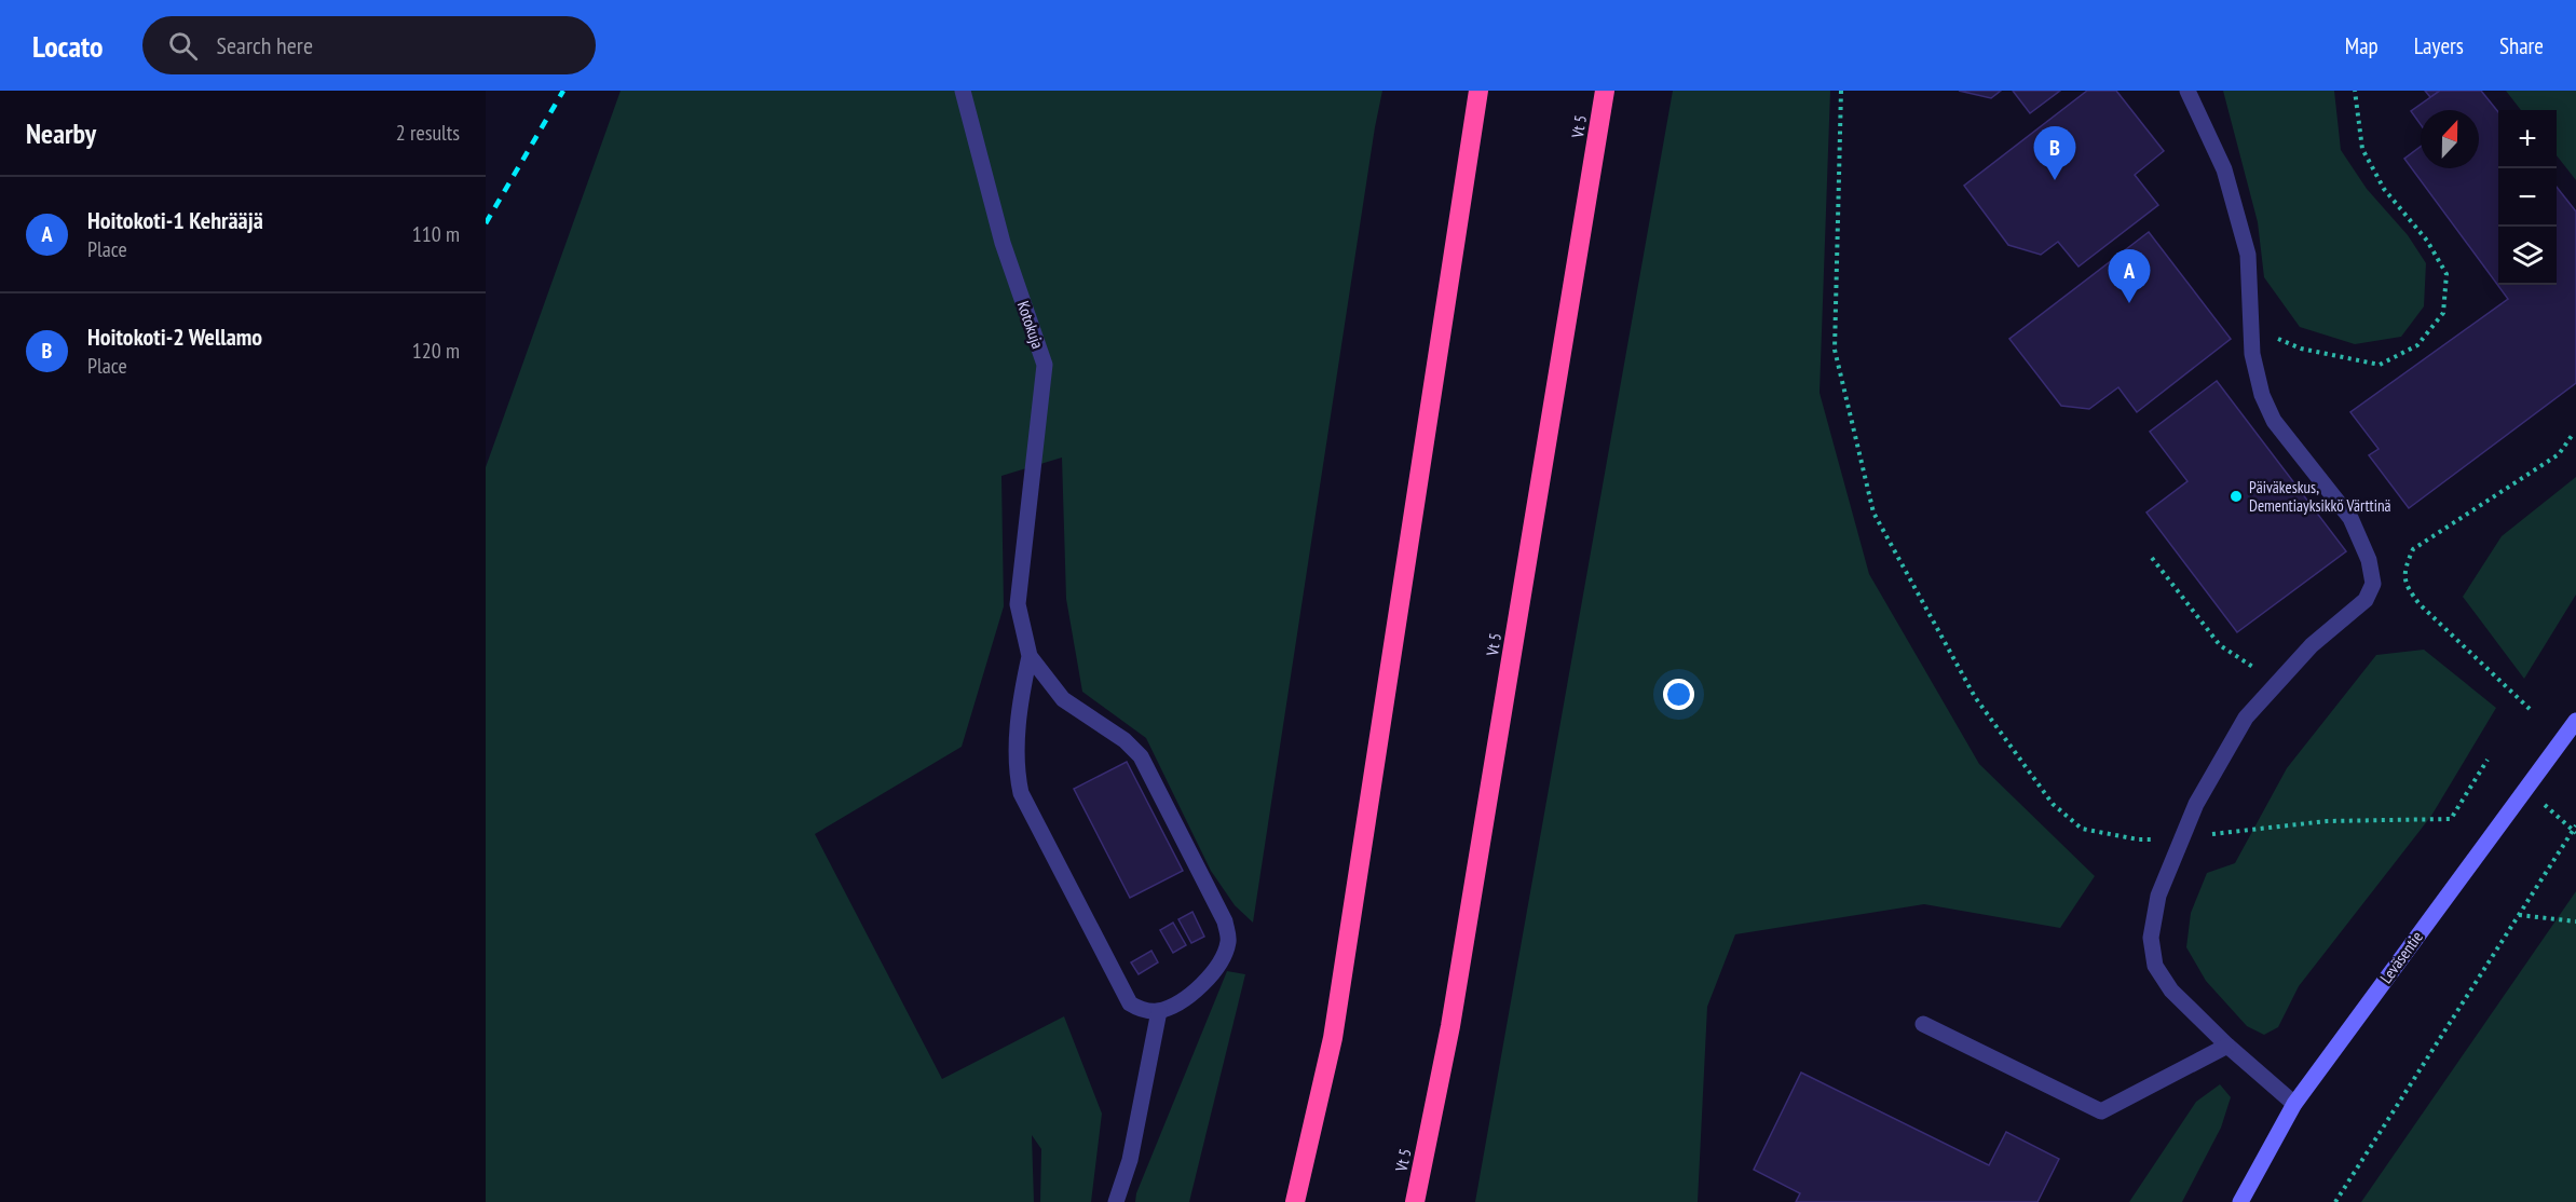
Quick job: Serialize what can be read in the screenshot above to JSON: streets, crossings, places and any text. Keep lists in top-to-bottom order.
{
  "streets": {
    "highway": ["Vt 5"],
    "main road": ["Leväsentie"],
    "lane": ["Kotokuja"]
  },
  "places": ["Päiväkeskus, Dementiayksikkö Värttinä"],
  "north": "top",
  "page": {
    "header": "Locato",
    "search": "Search here",
    "nav": ["Map", "Layers", "Share"],
    "heading": ["Nearby", "2 results"],
    "map_buttons": ["+", "−"],
    "pins": ["B", "A"],
    "list": [
      {
        "mark": "A",
        "name": "Hoitokoti-1 Kehrääjä",
        "note": "Place",
        "value": "110 m"
      },
      {
        "mark": "B",
        "name": "Hoitokoti-2 Wellamo",
        "note": "Place",
        "value": "120 m"
      }
    ]
  }
}
